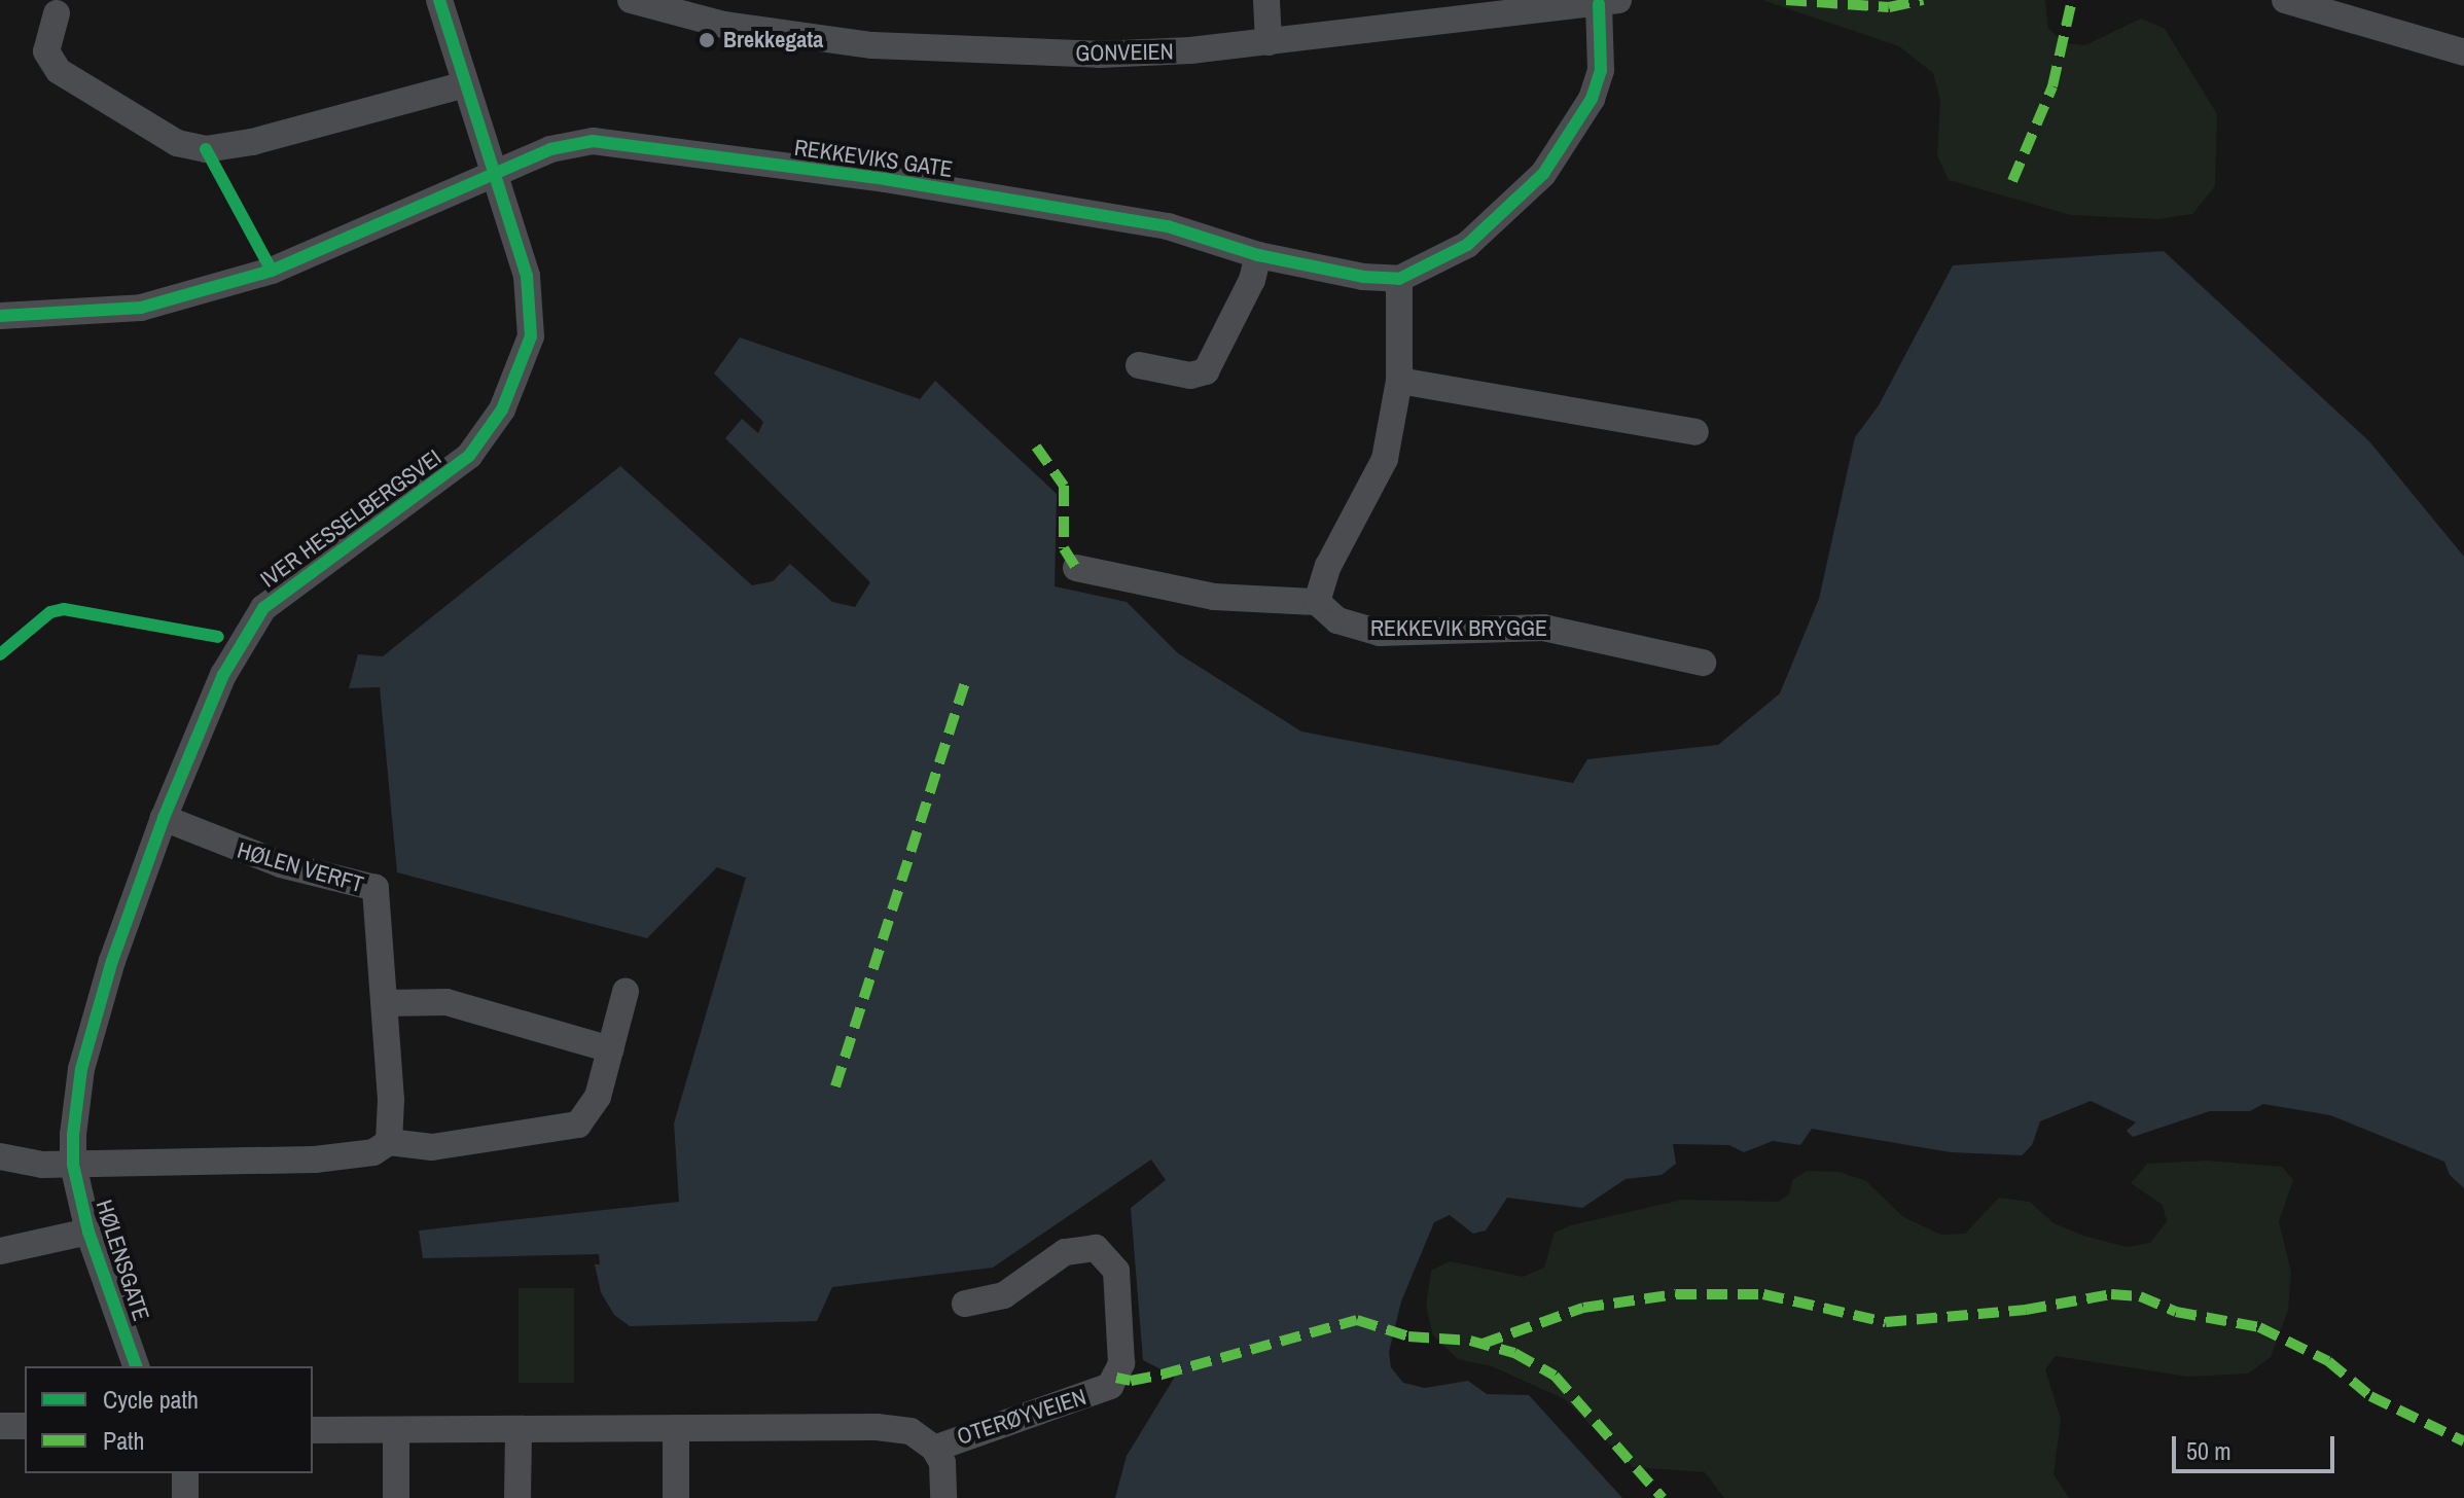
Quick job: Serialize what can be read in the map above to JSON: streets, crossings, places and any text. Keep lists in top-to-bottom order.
{
  "streets": {
    "street": [
      "GONVEIEN",
      "REKKEVIKS GATE",
      "IVER HESSELBERGSVEI",
      "REKKEVIK BRYGGE",
      "HØLEN VERFT",
      "HØLENSGATE",
      "OTERØYVEIEN"
    ]
  },
  "crossings": [
    ["REKKEVIKS GATE", "IVER HESSELBERGSVEI"],
    ["IVER HESSELBERGSVEI", "HØLEN VERFT"],
    ["IVER HESSELBERGSVEI", "HØLENSGATE"]
  ],
  "places": ["Brekkegata"],
  "legend": ["Cycle path", "Path"],
  "scale_bar": "50 m"
}
